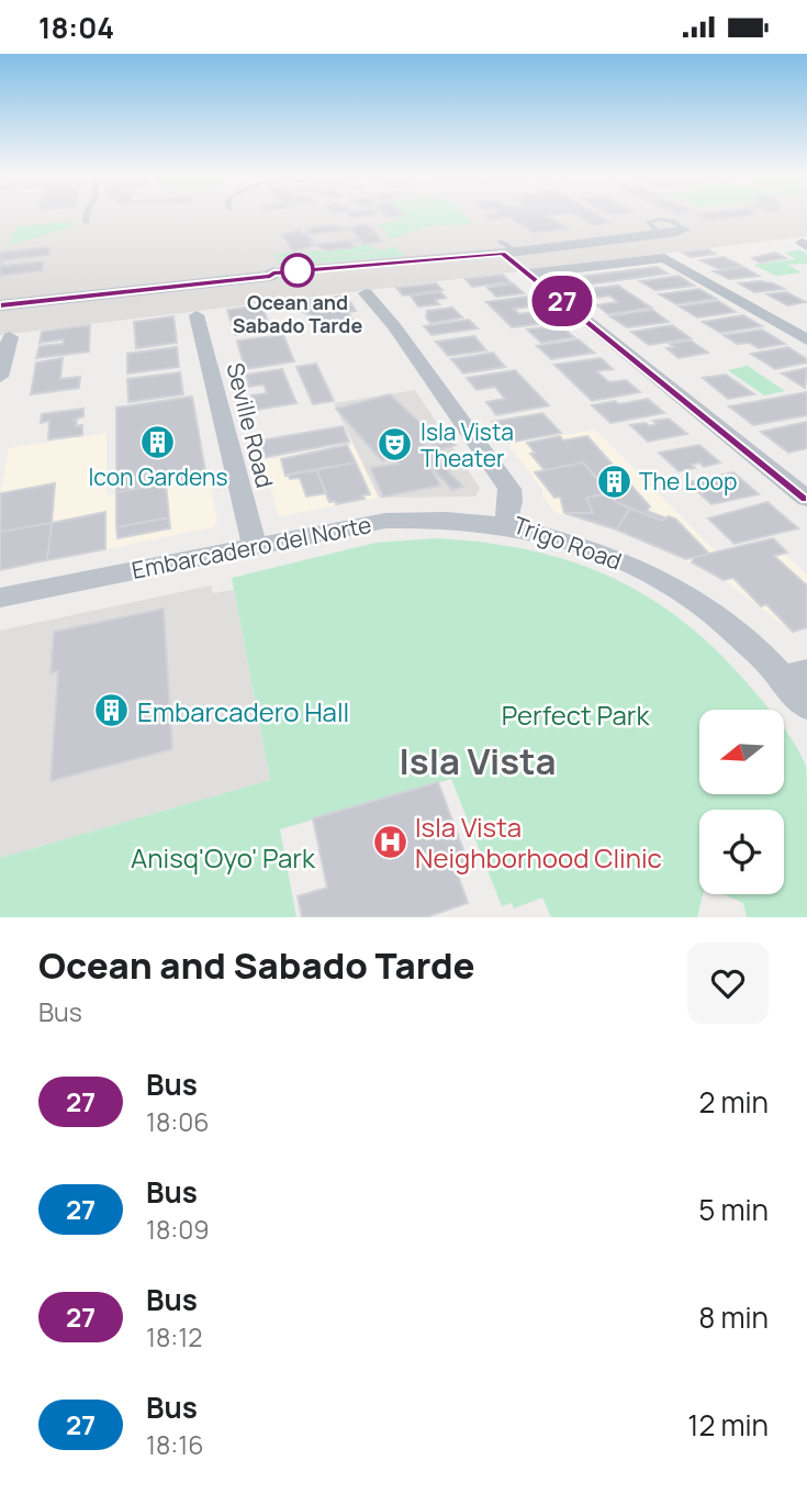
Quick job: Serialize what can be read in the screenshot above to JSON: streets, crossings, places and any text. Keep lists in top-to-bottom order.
{
  "streets": {
    "street": ["Seville Road", "Trigo Road", "Embarcadero del Norte"]
  },
  "crossings": [
    ["Seville Road", "Embarcadero del Norte"],
    ["Trigo Road", "Embarcadero del Norte"]
  ],
  "districts": ["Isla Vista"],
  "parks": ["Perfect Park", "Anisq'Oyo' Park"],
  "places": {
    "other": ["Ocean and Sabado Tarde"],
    "building": ["Icon Gardens", "The Loop", "Embarcadero Hall"],
    "theatre": ["Isla Vista Theater"],
    "hospital": ["Isla Vista Neighborhood Clinic"]
  },
  "lines": ["bus line 27"],
  "north": "left",
  "page": {
    "status": "18:04",
    "on_map": "27",
    "heading": ["Ocean and Sabado Tarde", "Bus"],
    "list": [
      {
        "mark": "27",
        "name": "Bus",
        "note": "18:06",
        "value": "2 min"
      },
      {
        "mark": "27",
        "name": "Bus",
        "note": "18:09",
        "value": "5 min"
      },
      {
        "mark": "27",
        "name": "Bus",
        "note": "18:12",
        "value": "8 min"
      },
      {
        "mark": "27",
        "name": "Bus",
        "note": "18:16",
        "value": "12 min"
      }
    ]
  }
}
